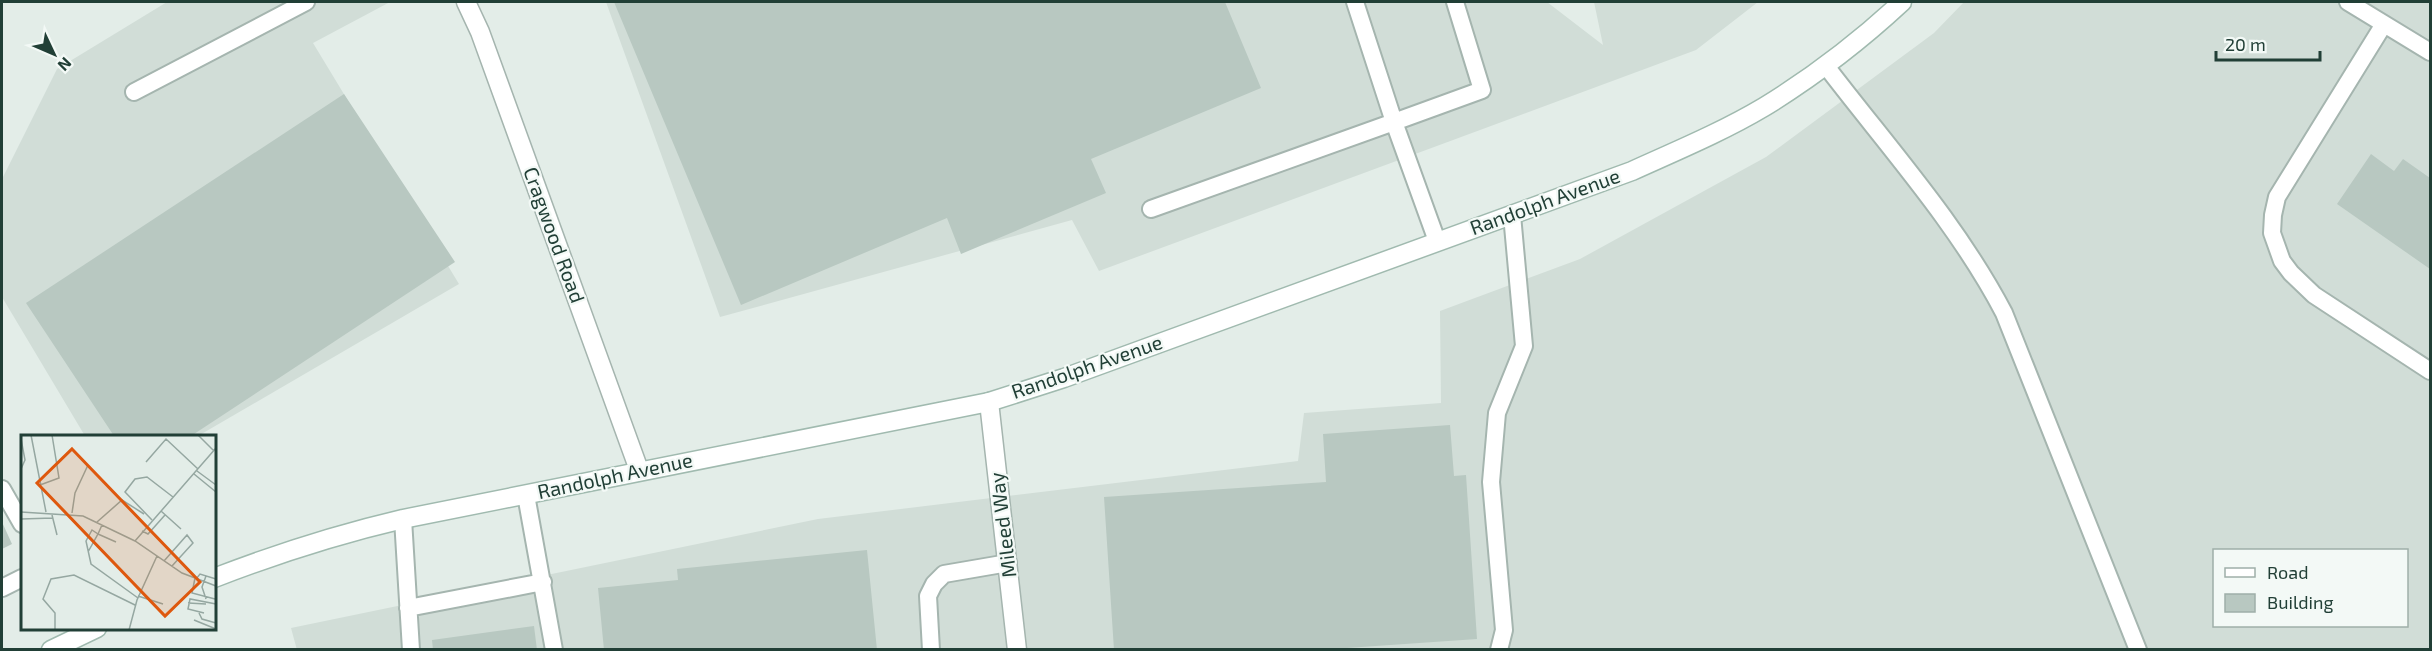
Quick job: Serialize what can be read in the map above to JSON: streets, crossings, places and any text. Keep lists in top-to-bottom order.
{
  "streets": {
    "main road": ["Randolph Avenue", "Cragwood Road", "Mileed Way"]
  },
  "crossings": [
    ["Randolph Avenue", "Cragwood Road"],
    ["Randolph Avenue", "Mileed Way"]
  ],
  "legend": ["Road", "Building"],
  "scale_bar": "20 m",
  "north": "bottom right"
}
